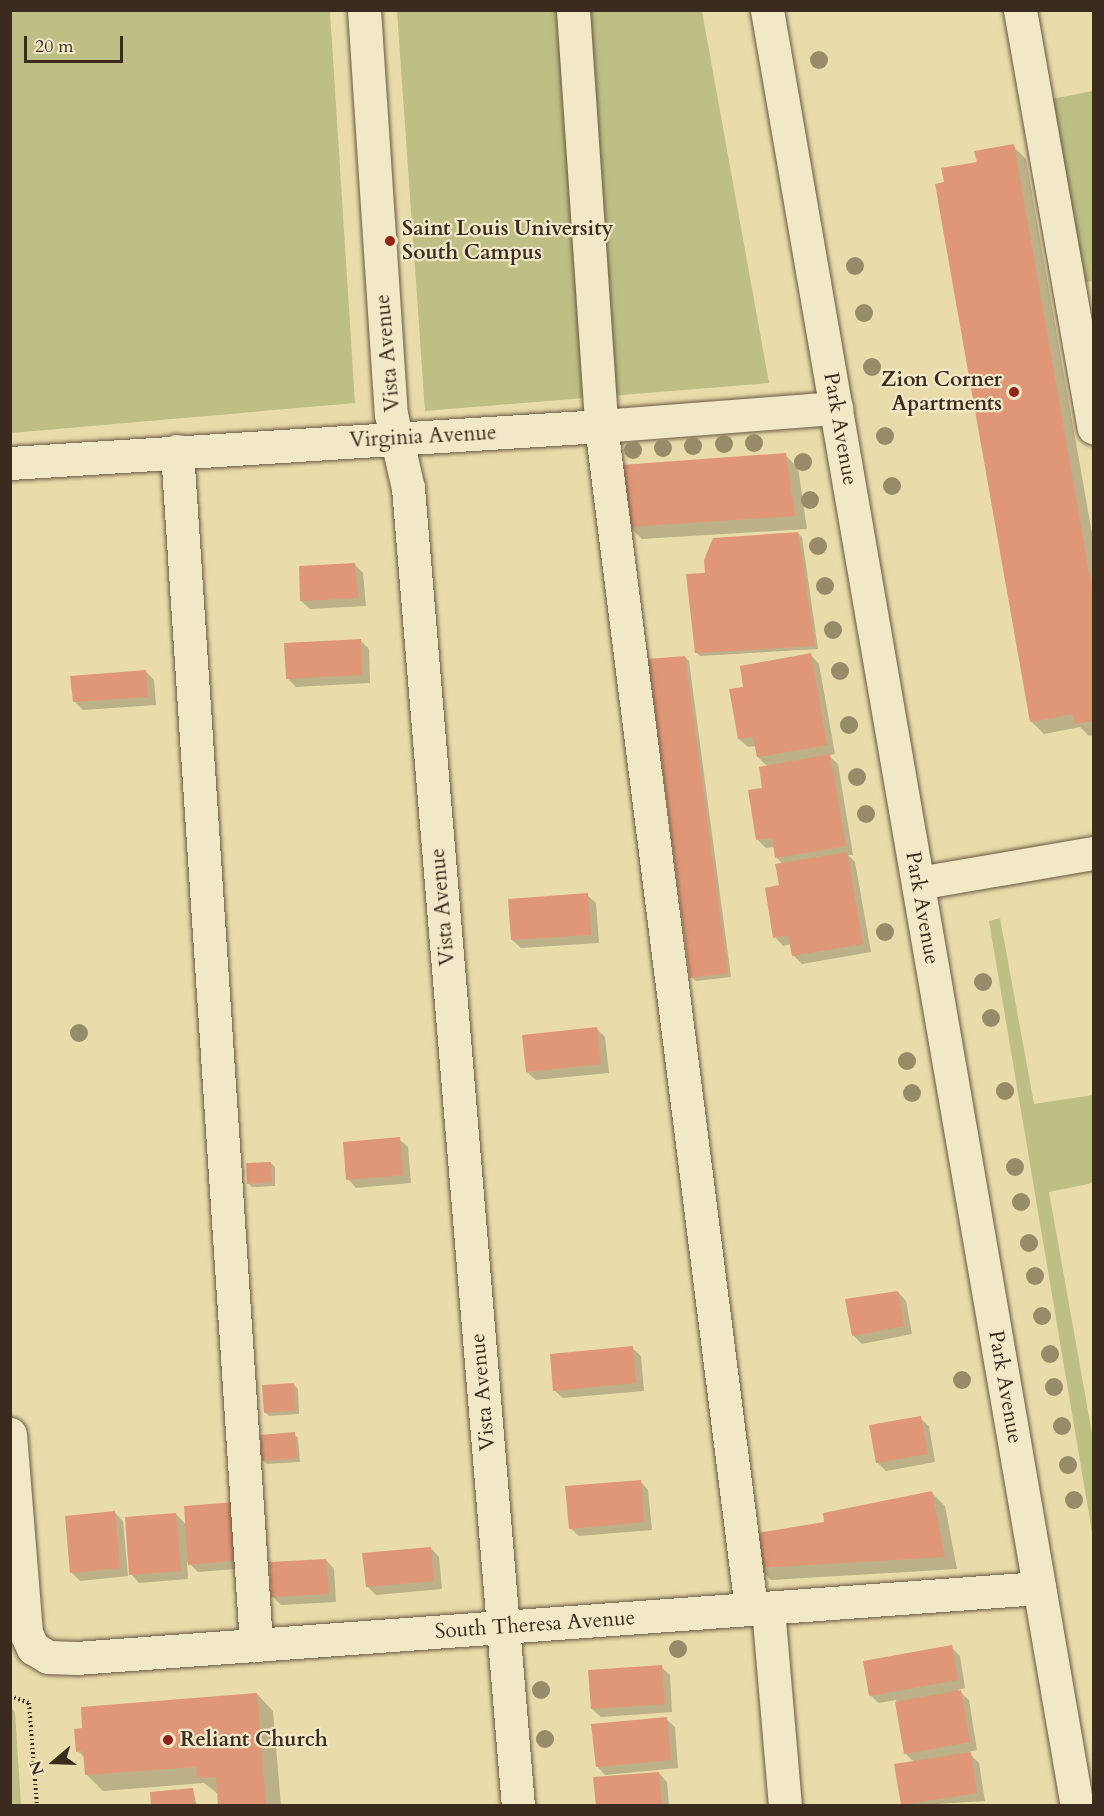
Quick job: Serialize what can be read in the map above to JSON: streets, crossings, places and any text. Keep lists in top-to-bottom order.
{
  "streets": {
    "street": [
      "Vista Avenue",
      "Park Avenue",
      "Virginia Avenue",
      "South Theresa Avenue"
    ]
  },
  "crossings": [
    ["Vista Avenue", "Virginia Avenue"],
    ["Vista Avenue", "South Theresa Avenue"],
    ["Park Avenue", "Virginia Avenue"],
    ["Park Avenue", "South Theresa Avenue"]
  ],
  "places": ["Saint Louis University South Campus", "Zion Corner Apartments", "Reliant Church"],
  "scale_bar": "20 m",
  "north": "left"
}
